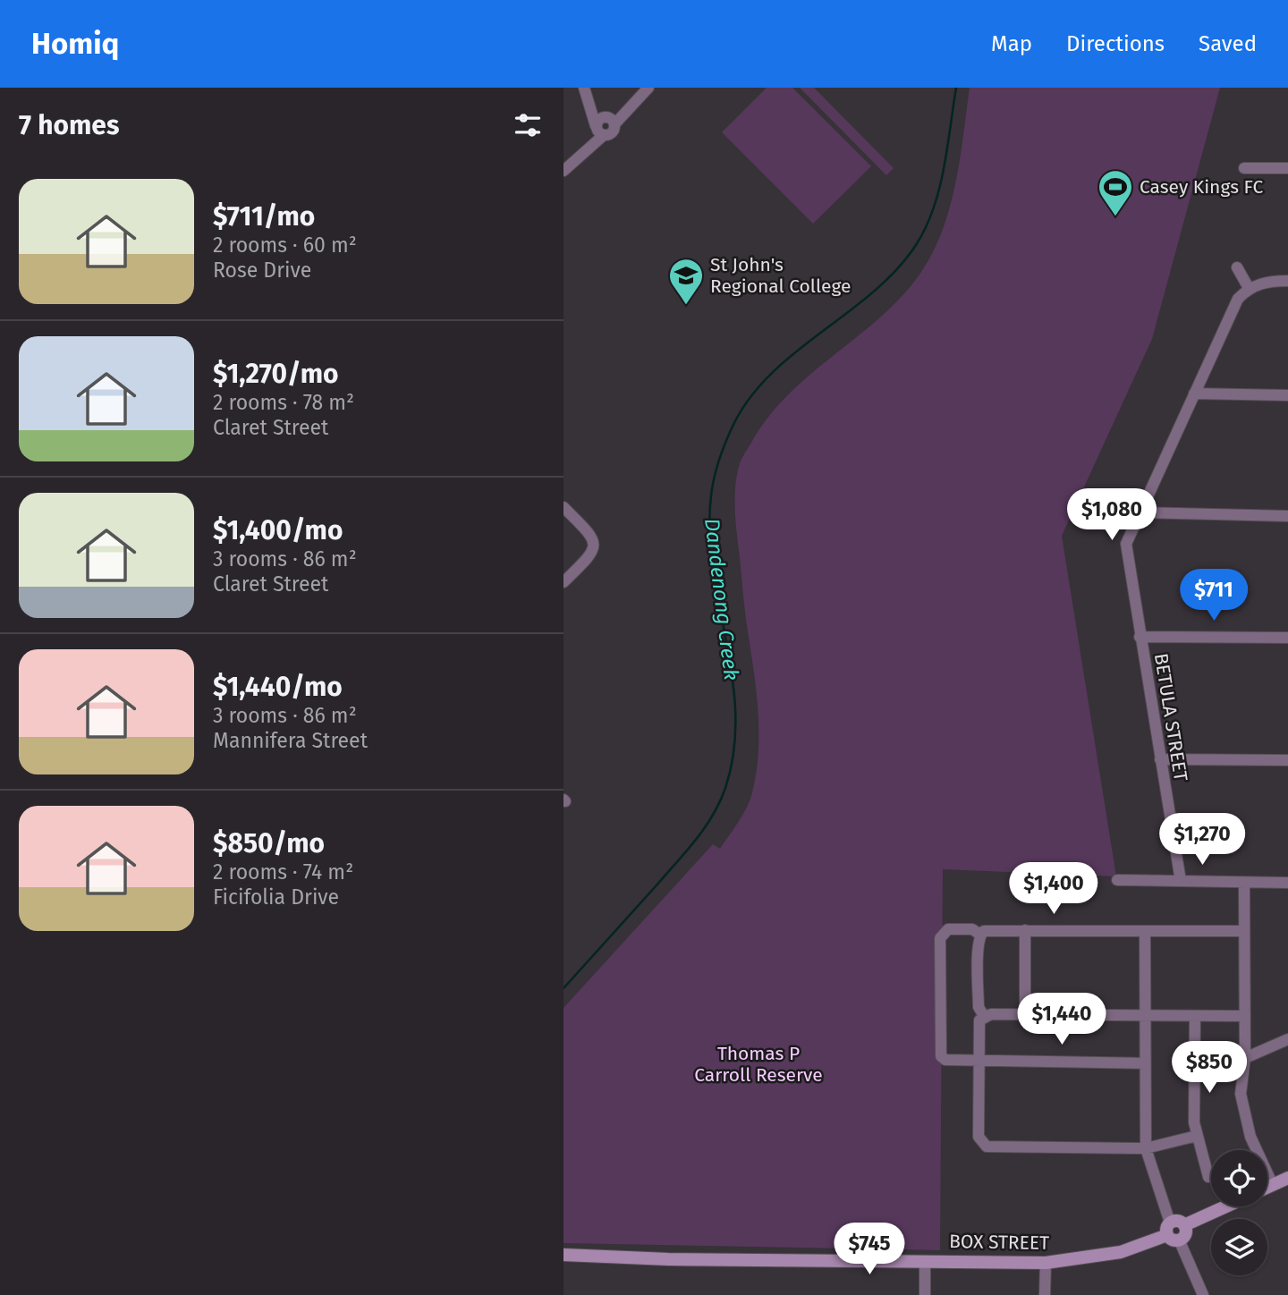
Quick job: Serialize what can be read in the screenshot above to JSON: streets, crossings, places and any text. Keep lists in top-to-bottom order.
{
  "streets": {
    "main road": ["BOX STREET"],
    "street": ["BETULA STREET"]
  },
  "water": ["Dandenong Creek"],
  "parks": ["Thomas P Carroll Reserve"],
  "places": {
    "sports": ["Casey Kings FC"],
    "school or university": ["St John's Regional College"]
  },
  "page": {
    "header": "Homiq",
    "nav": ["Map", "Directions", "Saved"],
    "heading": "7 homes",
    "list": [
      {
        "name": "$711/mo",
        "note": "2 rooms · 60 m² · Rose Drive"
      },
      {
        "name": "$1,270/mo",
        "note": "2 rooms · 78 m² · Claret Street"
      },
      {
        "name": "$1,400/mo",
        "note": "3 rooms · 86 m² · Claret Street"
      },
      {
        "name": "$1,440/mo",
        "note": "3 rooms · 86 m² · Mannifera Street"
      },
      {
        "name": "$850/mo",
        "note": "2 rooms · 74 m² · Ficifolia Drive"
      }
    ],
    "price": [
      "$1,080",
      "$711",
      "$1,270",
      "$1,400",
      "$1,440",
      "$850",
      "$745"
    ]
  }
}
